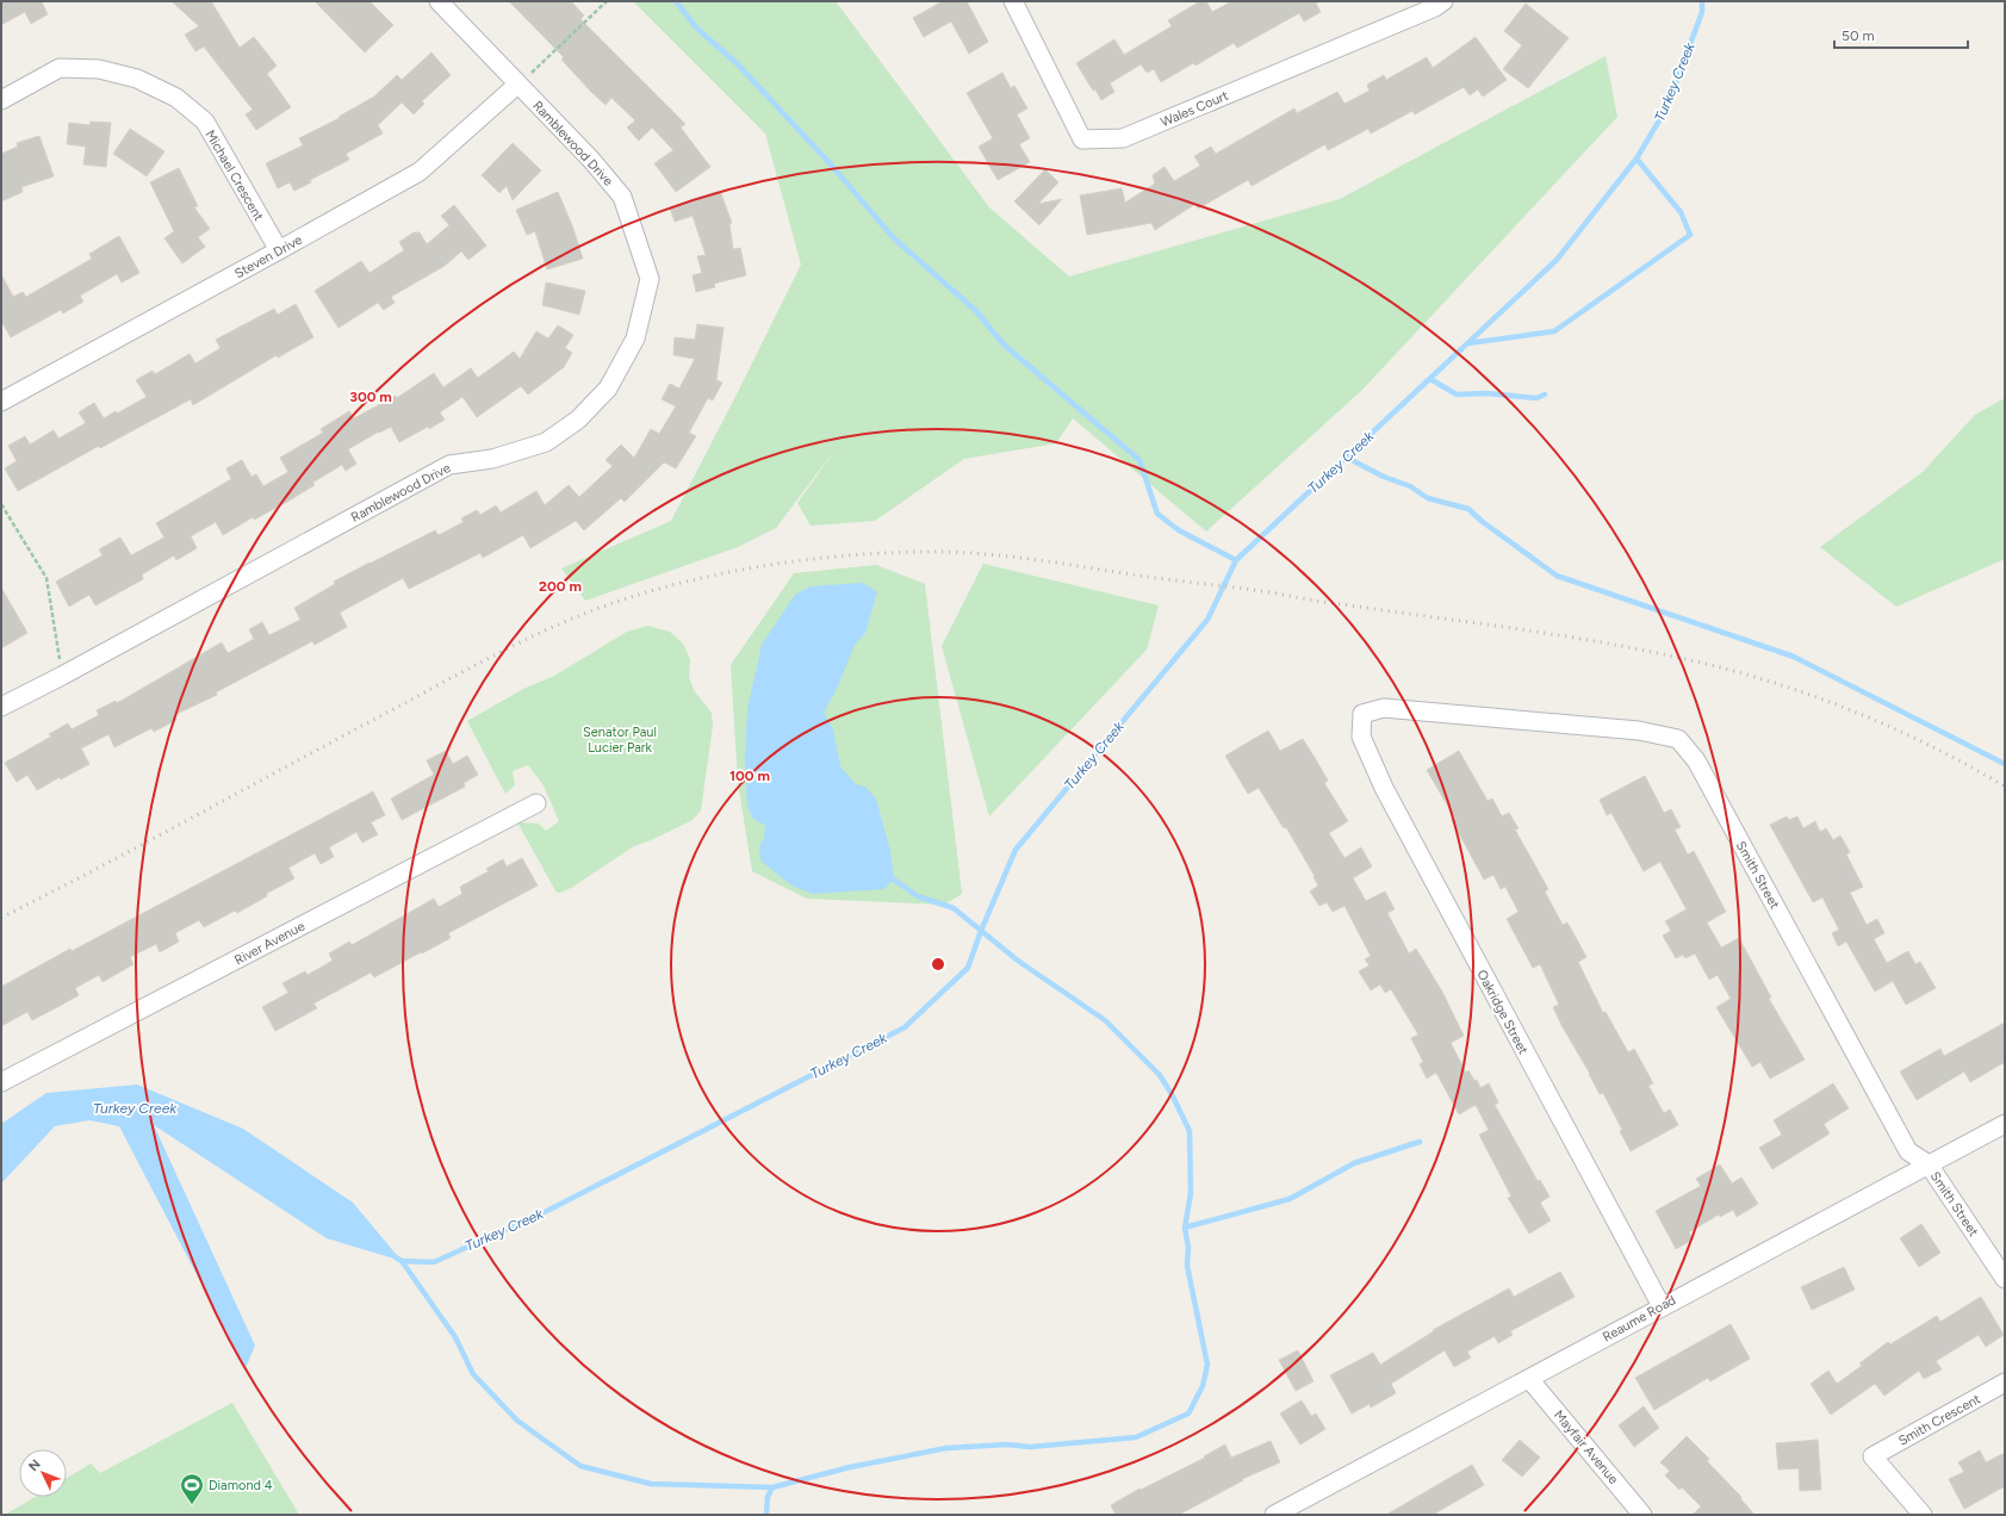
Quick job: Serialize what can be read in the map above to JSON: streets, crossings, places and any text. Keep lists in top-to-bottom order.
{
  "streets": {
    "street": [
      "Wales Court",
      "Ramblewood Drive",
      "Michael Crescent",
      "Steven Drive",
      "Smith Street",
      "River Avenue",
      "Oakridge Street",
      "Reaume Road",
      "Smith Crescent",
      "Mayfair Avenue"
    ]
  },
  "crossings": [
    ["Ramblewood Drive", "Steven Drive"],
    ["Michael Crescent", "Steven Drive"],
    ["Smith Street", "Oakridge Street"],
    ["Smith Street", "Reaume Road"],
    ["Oakridge Street", "Reaume Road"],
    ["Reaume Road", "Mayfair Avenue"]
  ],
  "water": ["Turkey Creek"],
  "parks": ["Senator Paul Lucier Park"],
  "places": {
    "sports": ["Diamond 4"]
  },
  "scale_bar": "50 m",
  "north": "top left",
  "rings": ["300 m", "200 m", "100 m"]
}
